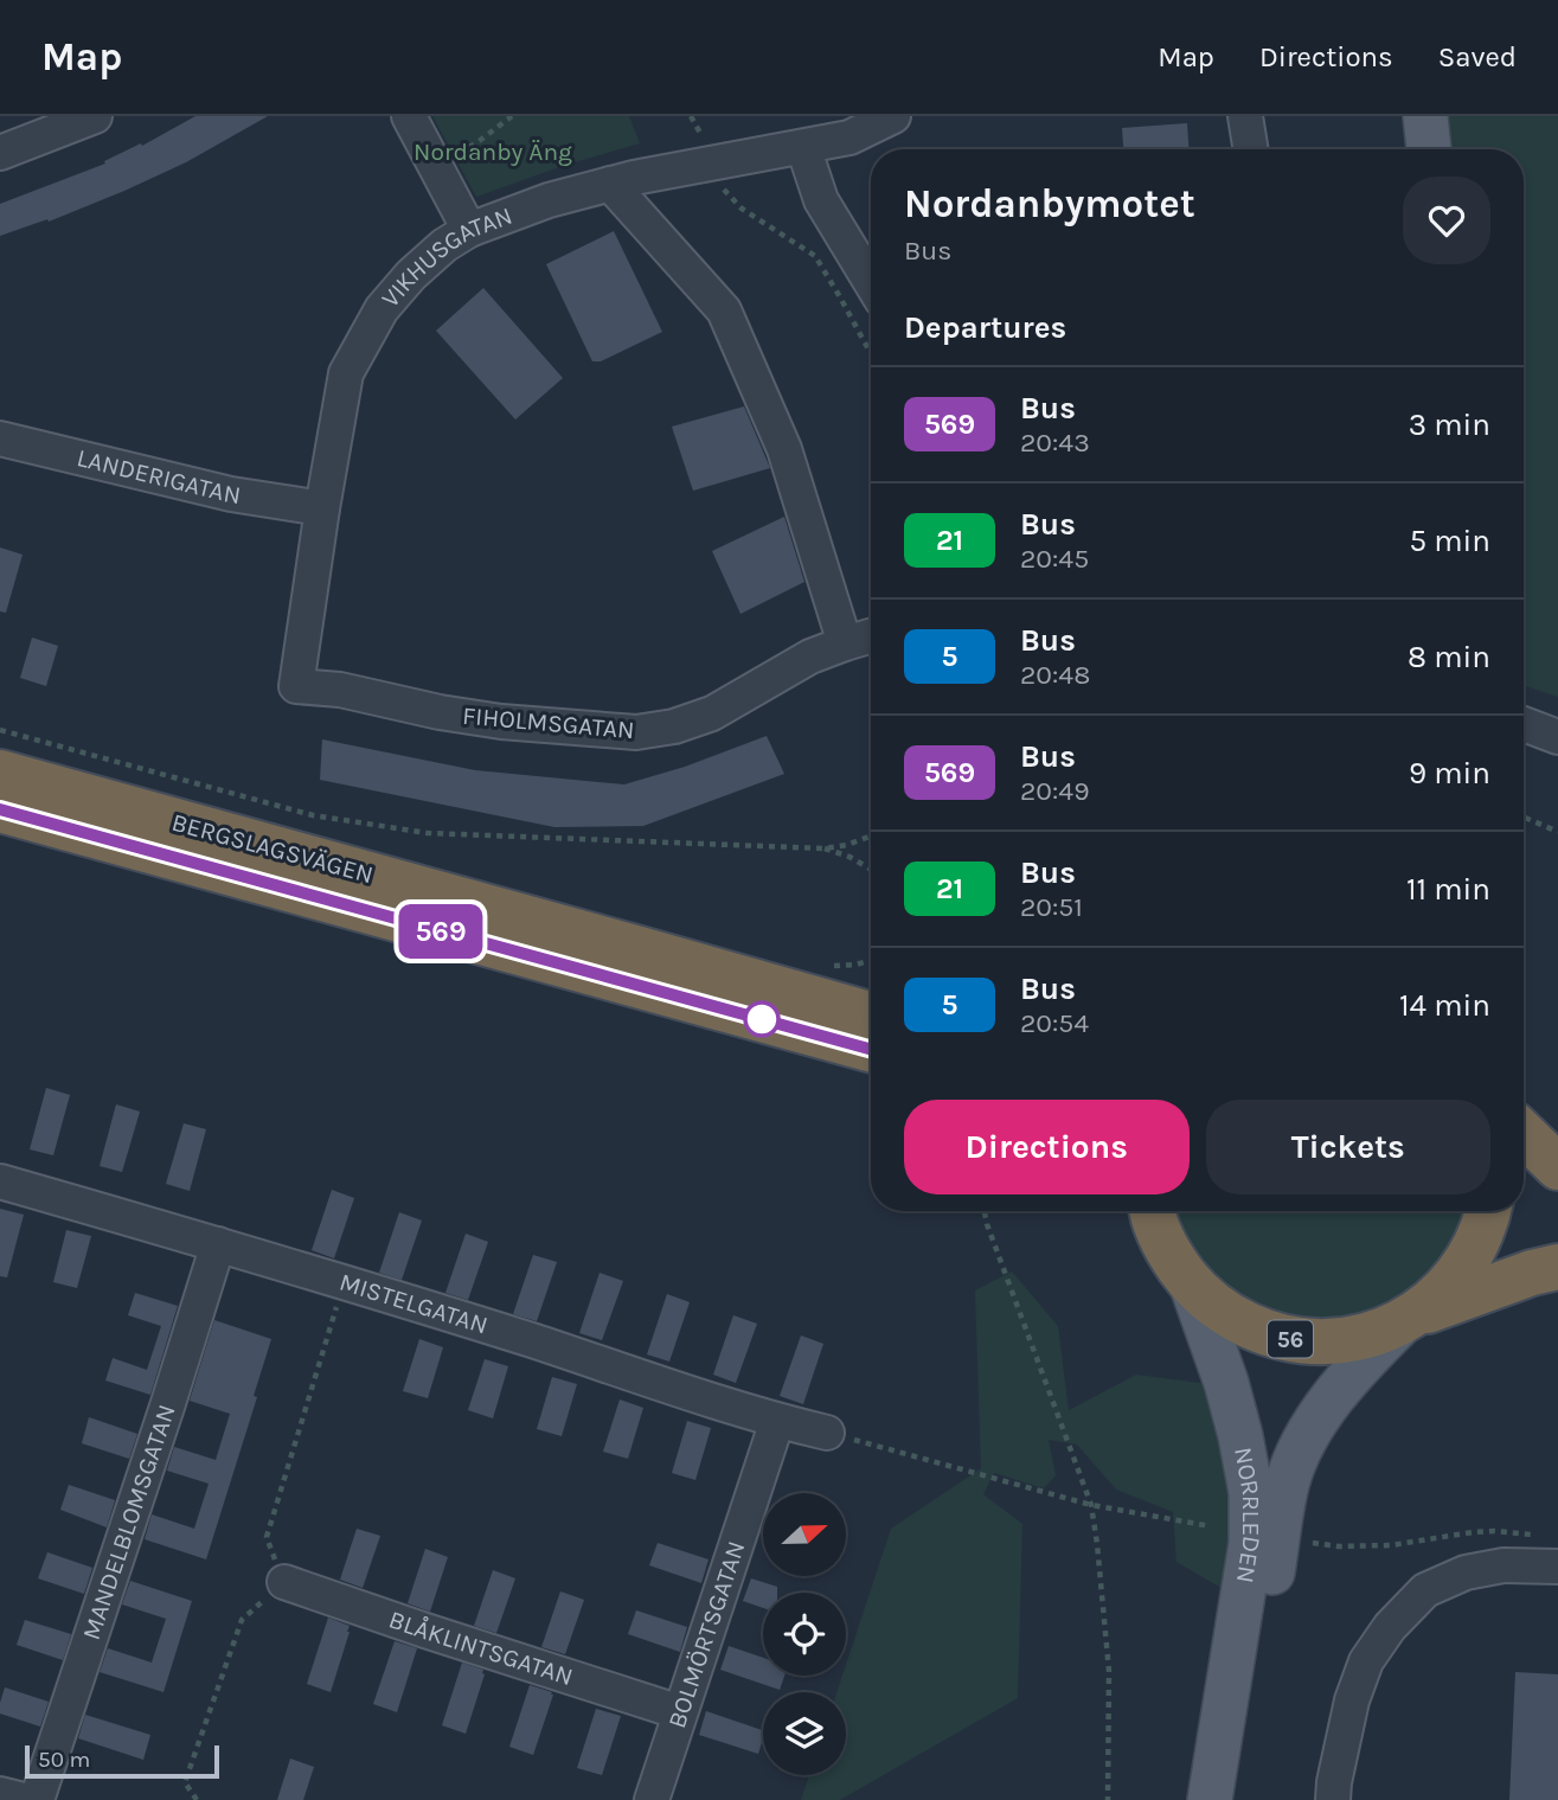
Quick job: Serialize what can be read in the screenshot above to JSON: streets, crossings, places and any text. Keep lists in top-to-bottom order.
{
  "streets": {
    "highway": ["BERGSLAGSVÄGEN", "56"],
    "main road": ["NORRLEDEN"],
    "street": [
      "VIKHUSGATAN",
      "LANDERIGATAN",
      "FIHOLMSGATAN",
      "MISTELGATAN",
      "MANDELBLOMSGATAN",
      "BOLMÖRTSGATAN",
      "BLÅKLINTSGATAN"
    ]
  },
  "crossings": [
    ["VIKHUSGATAN", "LANDERIGATAN"],
    ["VIKHUSGATAN", "FIHOLMSGATAN"],
    ["MISTELGATAN", "MANDELBLOMSGATAN"],
    ["MISTELGATAN", "BOLMÖRTSGATAN"],
    ["56", "NORRLEDEN"],
    ["BOLMÖRTSGATAN", "BLÅKLINTSGATAN"]
  ],
  "parks": ["Nordanby Äng"],
  "lines": ["bus line 569"],
  "scale_bar": "50 m",
  "north": "right",
  "page": {
    "header": "Map",
    "nav": ["Map", "Directions", "Saved"],
    "on_map": "569",
    "heading": [
      ["Nordanbymotet", "Bus"],
      "Departures"
    ],
    "list": [
      {
        "mark": "569",
        "name": "Bus",
        "note": "20:43",
        "value": "3 min"
      },
      {
        "mark": "21",
        "name": "Bus",
        "note": "20:45",
        "value": "5 min"
      },
      {
        "mark": "5",
        "name": "Bus",
        "note": "20:48",
        "value": "8 min"
      },
      {
        "mark": "569",
        "name": "Bus",
        "note": "20:49",
        "value": "9 min"
      },
      {
        "mark": "21",
        "name": "Bus",
        "note": "20:51",
        "value": "11 min"
      },
      {
        "mark": "5",
        "name": "Bus",
        "note": "20:54",
        "value": "14 min"
      }
    ],
    "buttons": ["Directions", "Tickets"],
    "scale": "50 m"
  }
}
